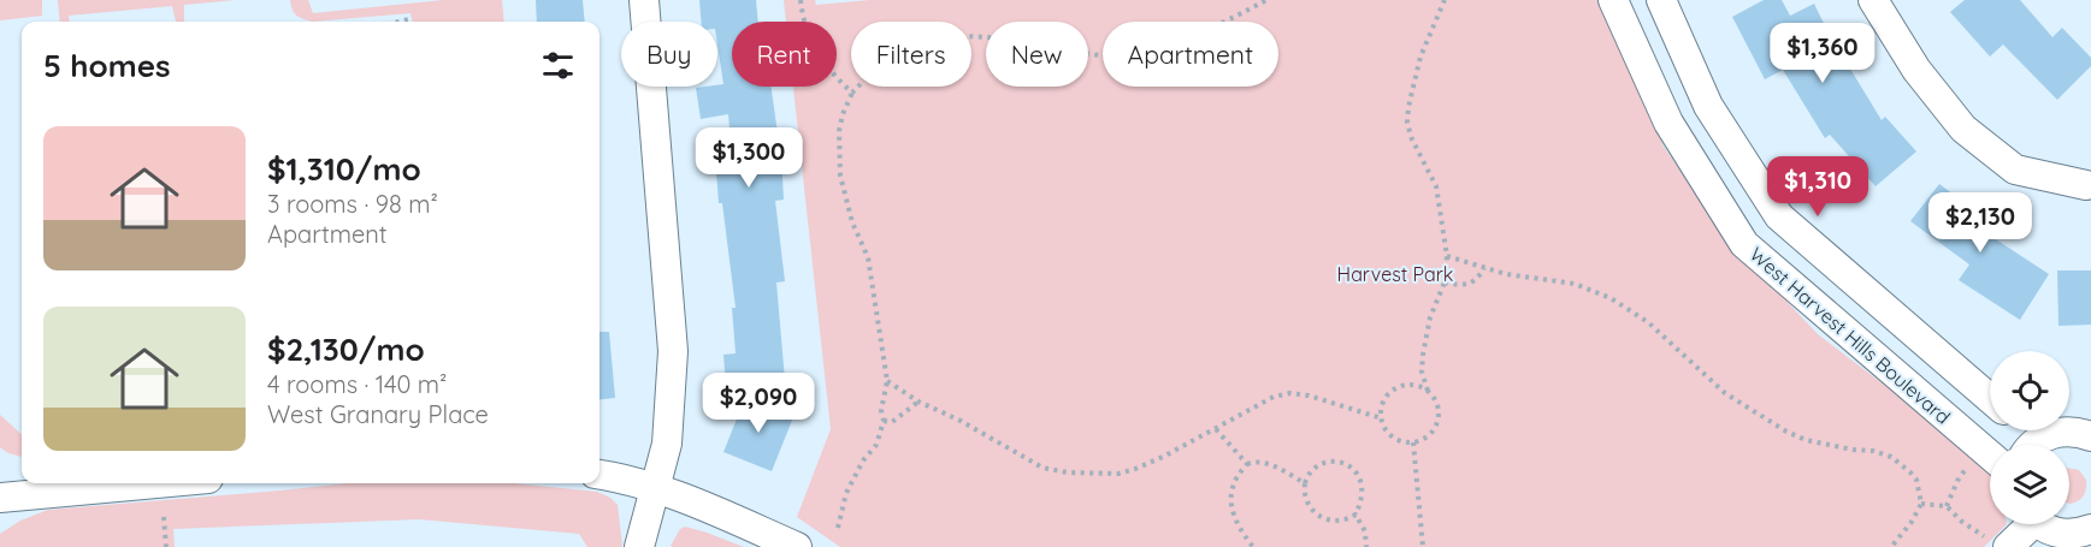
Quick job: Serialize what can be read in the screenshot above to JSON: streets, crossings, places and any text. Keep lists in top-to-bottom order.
{
  "streets": {
    "street": ["West Harvest Hills Boulevard"]
  },
  "parks": ["Harvest Park"],
  "page": {
    "chip": [
      "Buy",
      "Rent",
      "Filters",
      "New",
      "Apartment"
    ],
    "heading": "5 homes",
    "price": [
      "$1,360",
      "$1,300",
      "$1,310",
      "$2,130",
      "$2,090"
    ],
    "list": [
      {
        "name": "$1,310/mo",
        "note": "3 rooms · 98 m² · Apartment"
      },
      {
        "name": "$2,130/mo",
        "note": "4 rooms · 140 m² · West Granary Place"
      }
    ]
  }
}
